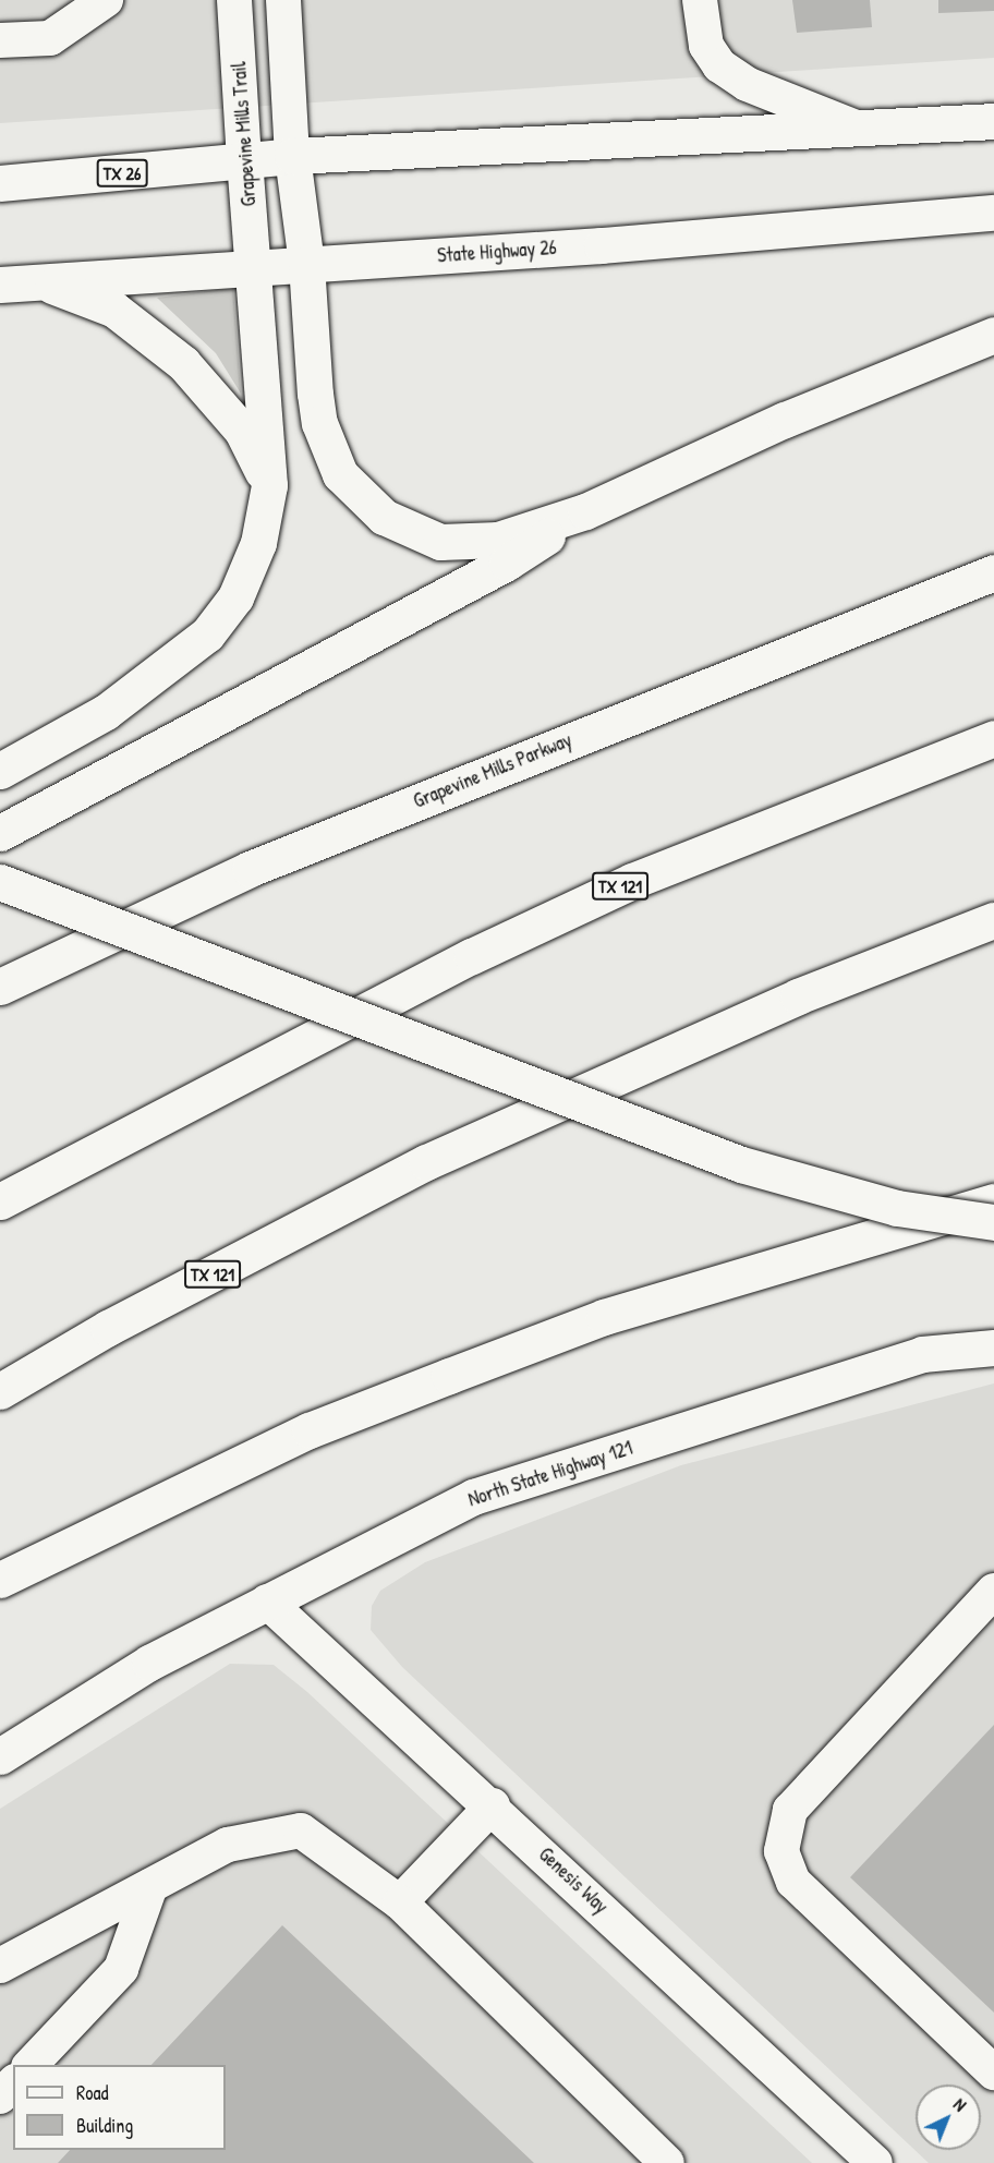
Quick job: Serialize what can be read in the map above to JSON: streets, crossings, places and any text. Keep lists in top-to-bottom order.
{
  "streets": {
    "main road": [
      "Grapevine Mills Trail",
      "TX 26",
      "State Highway 26",
      "Grapevine Mills Parkway",
      "TX 121",
      "North State Highway 121"
    ],
    "street": ["Genesis Way"]
  },
  "crossings": [
    ["Grapevine Mills Trail", "TX 26"],
    ["Grapevine Mills Trail", "State Highway 26"],
    ["North State Highway 121", "Genesis Way"]
  ],
  "legend": ["Road", "Building"],
  "north": "top right"
}
